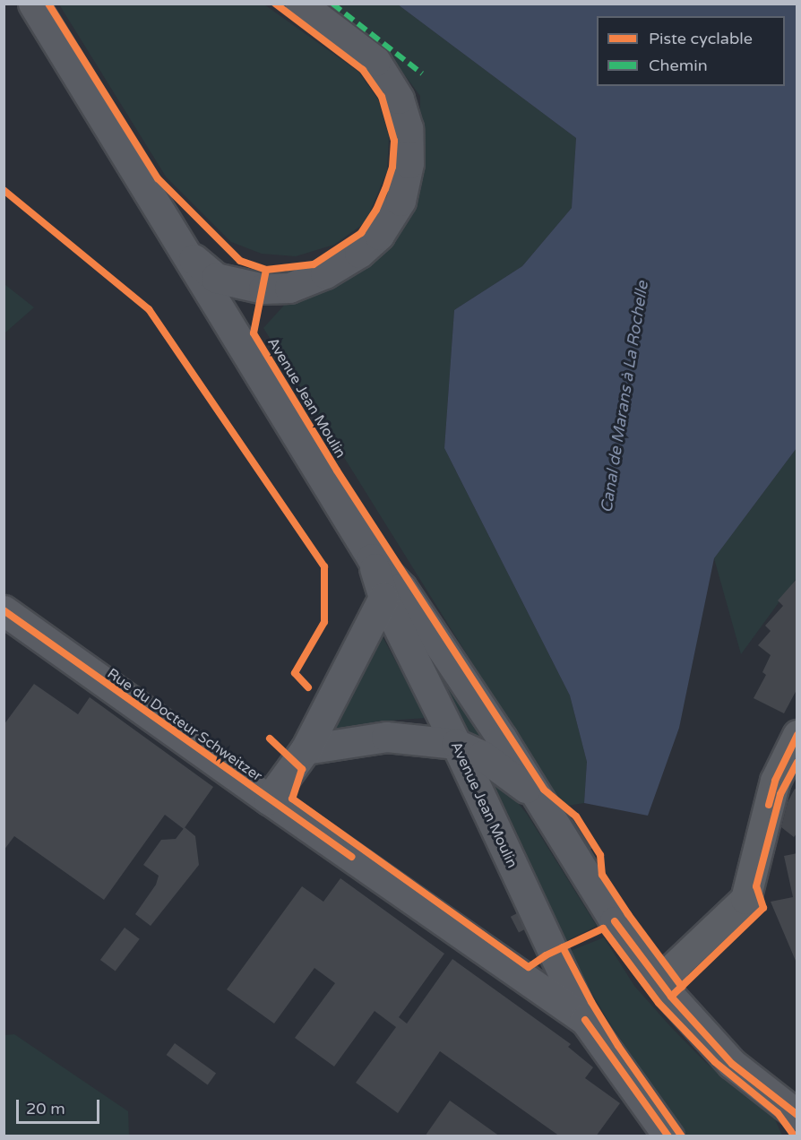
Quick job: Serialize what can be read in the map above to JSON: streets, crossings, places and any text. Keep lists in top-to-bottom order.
{
  "streets": {
    "main road": ["Avenue Jean Moulin", "Rue du Docteur Schweitzer"]
  },
  "crossings": [
    ["Avenue Jean Moulin", "Rue du Docteur Schweitzer"]
  ],
  "water": ["Canal de Marans à La Rochelle"],
  "legend": ["Piste cyclable", "Chemin"],
  "scale_bar": "20 m"
}
